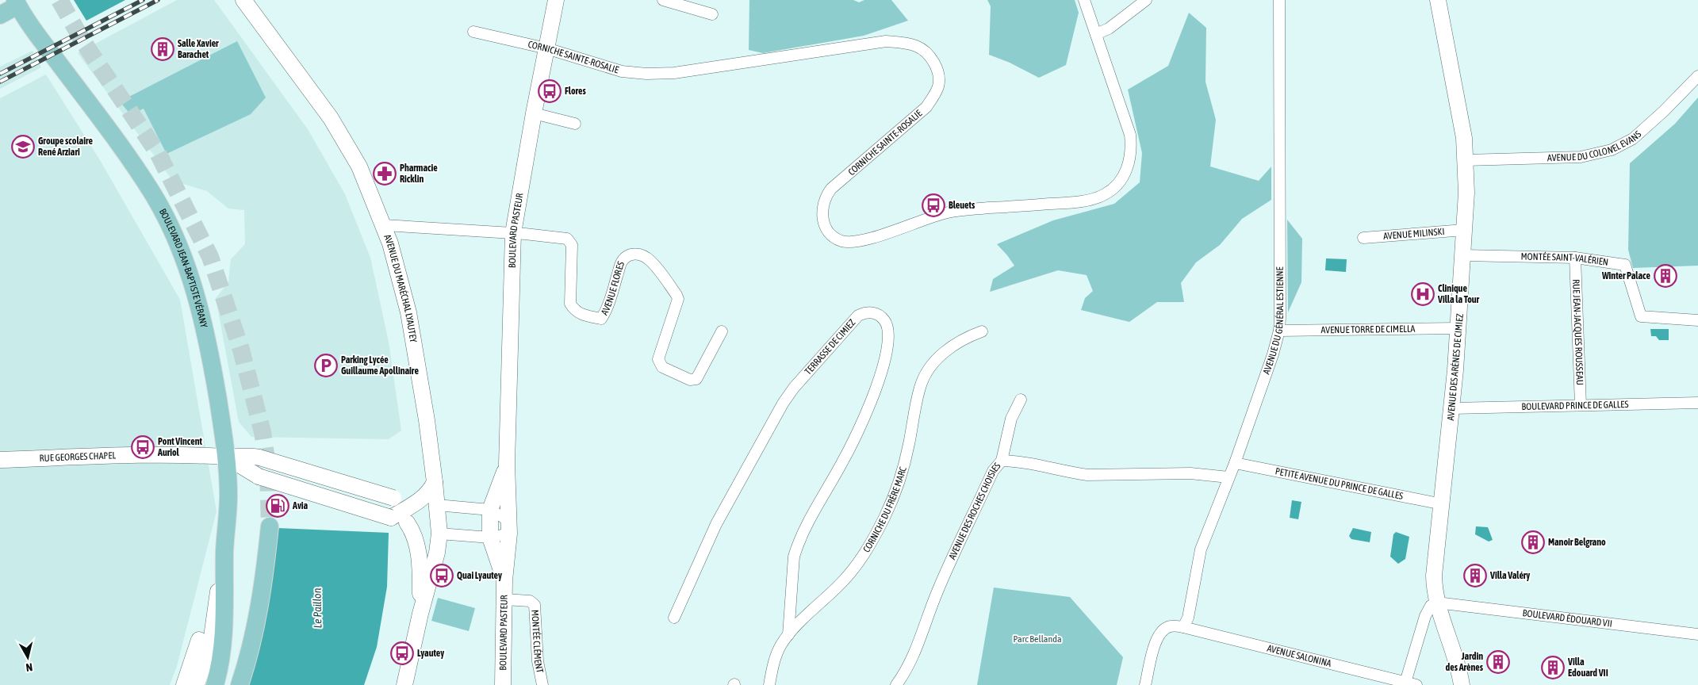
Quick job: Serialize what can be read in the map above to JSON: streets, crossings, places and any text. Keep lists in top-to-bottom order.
{
  "streets": {
    "main road": [
      "BOULEVARD PASTEUR",
      "BOULEVARD JEAN-BAPTISTE VÉRANY",
      "AVENUE DU MARÉCHAL LYAUTEY",
      "AVENUE DES ARÈNES DE CIMIEZ",
      "RUE GEORGES CHAPEL"
    ],
    "street": [
      "CORNICHE SAINTE-ROSALIE",
      "AVENUE DU COLONEL EVANS",
      "AVENUE MILINSKI",
      "MONTÉE SAINT-VALÉRIEN",
      "AVENUE FLORES",
      "AVENUE DU GÉNÉRAL ESTIENNE",
      "AVENUE TORRE DE CIMELLA",
      "RUE JEAN-JACQUES ROUSSEAU",
      "TERRASSE DE CIMIEZ",
      "BOULEVARD PRINCE DE GALLES",
      "PETITE AVENUE DU PRINCE DE GALLES",
      "CORNICHE DU FRÈRE MARC",
      "AVENUE DES ROCHES CHOISIES",
      "BOULEVARD ÉDOUARD VII",
      "MONTÉE CLÉMENT",
      "AVENUE SALONINA"
    ]
  },
  "crossings": [
    ["CORNICHE SAINTE-ROSALIE", "BOULEVARD PASTEUR"],
    ["AVENUE DU COLONEL EVANS", "AVENUE DES ARÈNES DE CIMIEZ"],
    ["BOULEVARD PASTEUR", "AVENUE FLORES"],
    ["BOULEVARD PASTEUR", "MONTÉE CLÉMENT"],
    ["AVENUE MILINSKI", "AVENUE DES ARÈNES DE CIMIEZ"],
    ["MONTÉE SAINT-VALÉRIEN", "RUE JEAN-JACQUES ROUSSEAU"],
    ["MONTÉE SAINT-VALÉRIEN", "AVENUE DES ARÈNES DE CIMIEZ"],
    ["BOULEVARD JEAN-BAPTISTE VÉRANY", "RUE GEORGES CHAPEL"],
    ["AVENUE DU MARÉCHAL LYAUTEY", "AVENUE FLORES"],
    ["AVENUE DU GÉNÉRAL ESTIENNE", "AVENUE TORRE DE CIMELLA"],
    ["AVENUE DU GÉNÉRAL ESTIENNE", "PETITE AVENUE DU PRINCE DE GALLES"],
    ["AVENUE DU GÉNÉRAL ESTIENNE", "AVENUE DES ROCHES CHOISIES"],
    ["AVENUE DU GÉNÉRAL ESTIENNE", "AVENUE SALONINA"],
    ["AVENUE TORRE DE CIMELLA", "AVENUE DES ARÈNES DE CIMIEZ"],
    ["RUE JEAN-JACQUES ROUSSEAU", "BOULEVARD PRINCE DE GALLES"],
    ["TERRASSE DE CIMIEZ", "CORNICHE DU FRÈRE MARC"],
    ["AVENUE DES ARÈNES DE CIMIEZ", "BOULEVARD PRINCE DE GALLES"],
    ["AVENUE DES ARÈNES DE CIMIEZ", "PETITE AVENUE DU PRINCE DE GALLES"],
    ["AVENUE DES ARÈNES DE CIMIEZ", "BOULEVARD ÉDOUARD VII"]
  ],
  "water": ["Le Paillon"],
  "parks": ["Parc Bellanda"],
  "places": {
    "building": [
      "Salle Xavier Barachet",
      "Winter Palace",
      "Manoir Belgrano",
      "Villa Valéry",
      "Jardin des Arènes",
      "Villa Edouard VII"
    ],
    "bus stop": [
      "Flores",
      "Bleuets",
      "Pont Vincent Auriol",
      "Quai Lyautey",
      "Lyautey"
    ],
    "school or university": ["Groupe scolaire René Arziari"],
    "pharmacy": ["Pharmacie Ricklin"],
    "hospital": ["Clinique Villa la Tour"],
    "parking": ["Parking Lycée Guillaume Apollinaire"],
    "fuel station": ["Avia"]
  },
  "north": "bottom"
}
